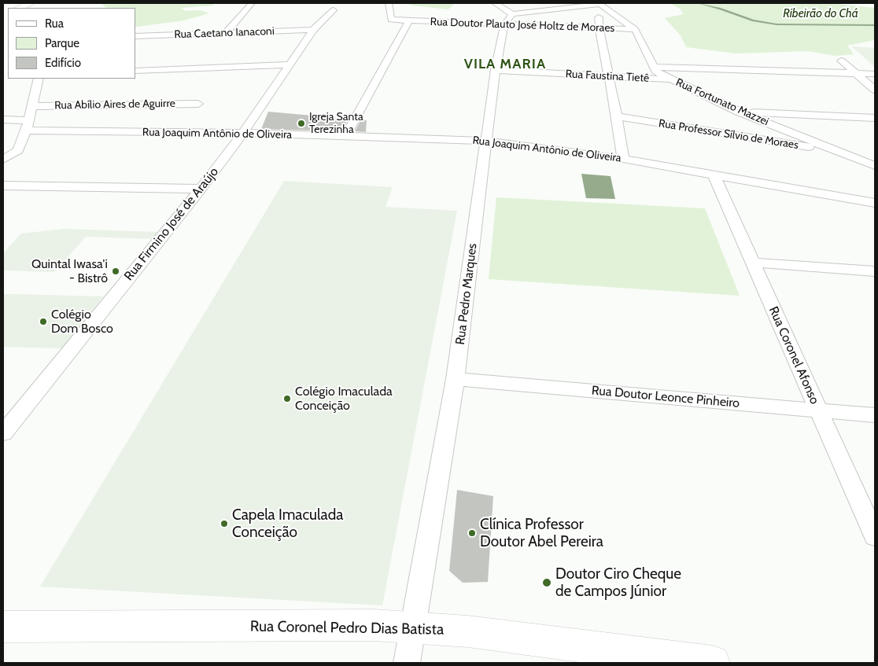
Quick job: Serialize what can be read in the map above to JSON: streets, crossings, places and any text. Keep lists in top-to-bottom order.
{
  "streets": {
    "main road": ["Rua Coronel Pedro Dias Batista"],
    "street": [
      "Rua Doutor Plauto José Holtz de Moraes",
      "Rua Caetano Ianaconi",
      "Rua Faustina Tietê",
      "Rua Fortunato Mazzei",
      "Rua Abílio Aires de Aguirre",
      "Rua Joaquim Antônio de Oliveira",
      "Rua Professor Sílvio de Moraes",
      "Rua Firmino José de Araújo",
      "Rua Pedro Marques",
      "Rua Coronel Afonso",
      "Rua Doutor Leonce Pinheiro"
    ]
  },
  "crossings": [
    ["Rua Doutor Plauto José Holtz de Moraes", "Rua Fortunato Mazzei"],
    ["Rua Doutor Plauto José Holtz de Moraes", "Rua Pedro Marques"],
    ["Rua Caetano Ianaconi", "Rua Firmino José de Araújo"],
    ["Rua Faustina Tietê", "Rua Fortunato Mazzei"],
    ["Rua Faustina Tietê", "Rua Pedro Marques"],
    ["Rua Fortunato Mazzei", "Rua Professor Sílvio de Moraes"],
    ["Rua Joaquim Antônio de Oliveira", "Rua Firmino José de Araújo"],
    ["Rua Joaquim Antônio de Oliveira", "Rua Pedro Marques"],
    ["Rua Joaquim Antônio de Oliveira", "Rua Coronel Afonso"],
    ["Rua Pedro Marques", "Rua Doutor Leonce Pinheiro"],
    ["Rua Pedro Marques", "Rua Coronel Pedro Dias Batista"],
    ["Rua Coronel Afonso", "Rua Doutor Leonce Pinheiro"]
  ],
  "districts": ["VILA MARIA"],
  "water": ["Ribeirão do Chá"],
  "places": [
    "Igreja Santa Terezinha",
    "Quintal Iwasa'i - Bistrô",
    "Colégio Dom Bosco",
    "Colégio Imaculada Conceição",
    "Capela Imaculada Conceição",
    "Clínica Professor Doutor Abel Pereira",
    "Doutor Ciro Cheque de Campos Júnior"
  ],
  "legend": ["Rua", "Parque", "Edifício"]
}
